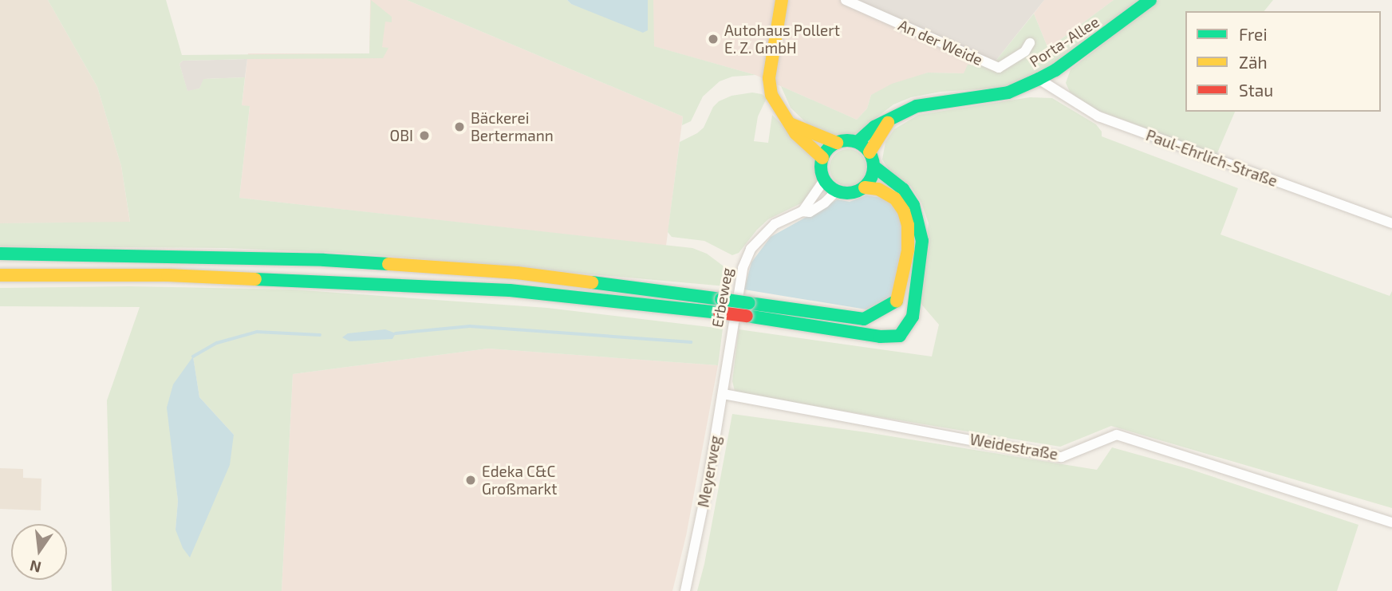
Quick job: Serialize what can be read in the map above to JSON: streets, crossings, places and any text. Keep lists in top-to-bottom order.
{
  "streets": {
    "main road": ["Porta-Allee"],
    "street": [
      "An der Weide",
      "Paul-Ehrlich-Straße",
      "Erbeweg",
      "Weidestraße",
      "Meyerweg"
    ]
  },
  "crossings": [
    ["Porta-Allee", "Paul-Ehrlich-Straße"],
    ["Porta-Allee", "Erbeweg"],
    ["Erbeweg", "Meyerweg"],
    ["Weidestraße", "Meyerweg"]
  ],
  "places": [
    "Autohaus Pollert E. Z. GmbH",
    "Bäckerei Bertermann",
    "OBI",
    "Edeka C&C Großmarkt"
  ],
  "legend": ["Frei", "Zäh", "Stau"],
  "north": "bottom"
}
